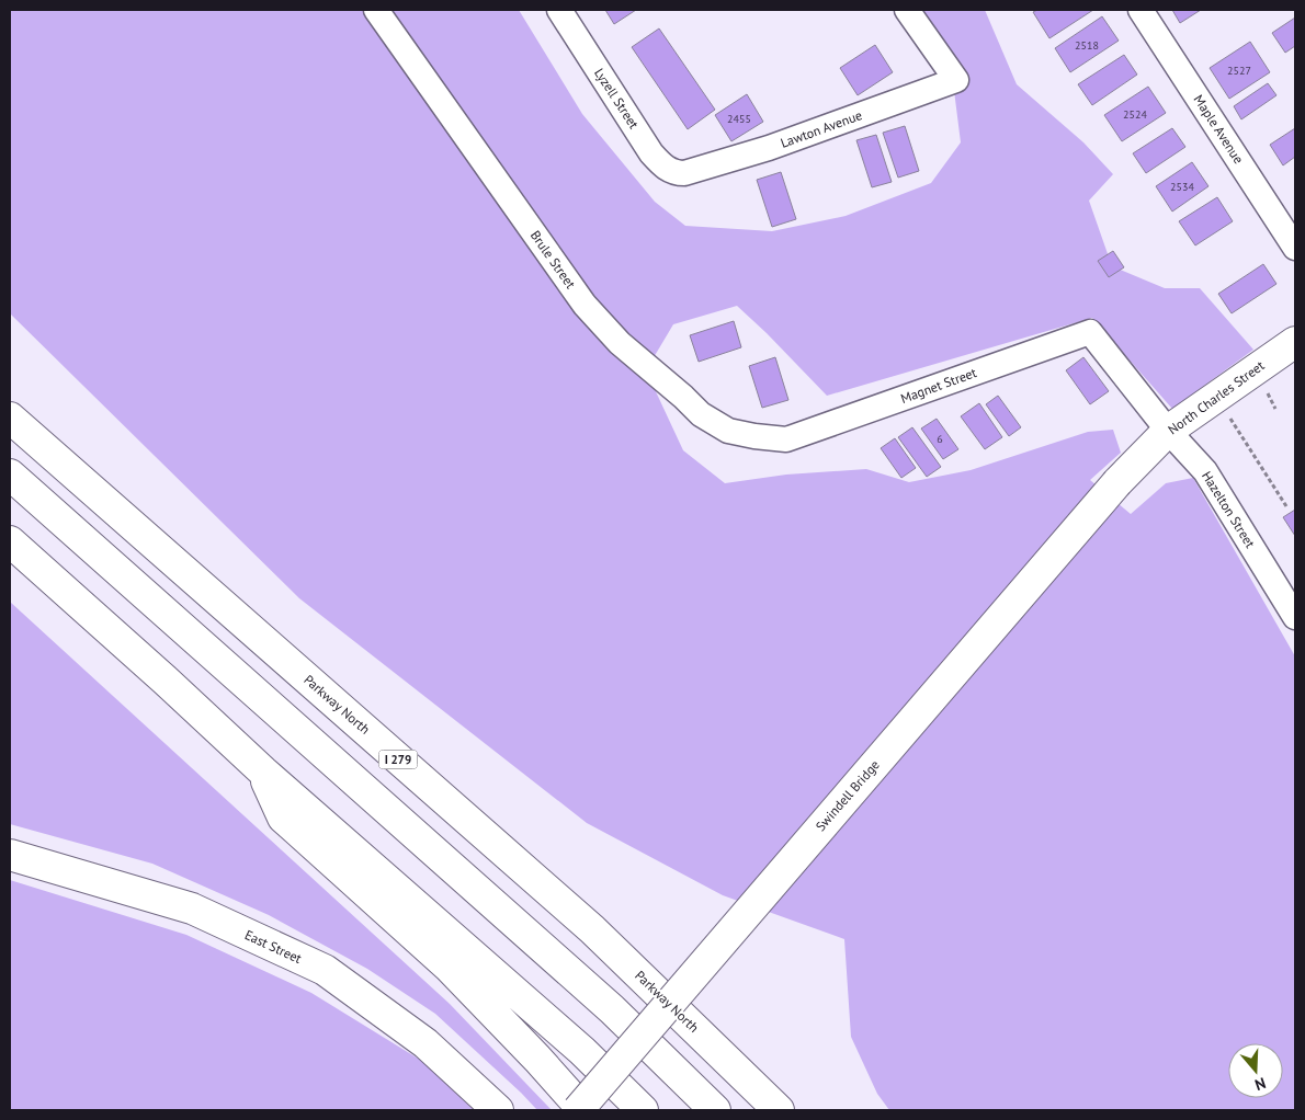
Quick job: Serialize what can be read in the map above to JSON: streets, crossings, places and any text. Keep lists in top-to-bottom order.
{
  "streets": {
    "main road": [
      "North Charles Street",
      "Parkway North",
      "I 279",
      "Swindell Bridge",
      "East Street"
    ],
    "street": [
      "Lyzell Street",
      "Lawton Avenue",
      "Maple Avenue",
      "Brule Street",
      "Magnet Street",
      "Hazelton Street"
    ]
  },
  "crossings": [
    ["Lyzell Street", "Lawton Avenue"],
    ["Brule Street", "Magnet Street"],
    ["Magnet Street", "Hazelton Street"],
    ["North Charles Street", "Hazelton Street"],
    ["North Charles Street", "Swindell Bridge"]
  ],
  "house_numbers": [
    "2518",
    "2527",
    "2524",
    "2455",
    "2534",
    "6"
  ],
  "north": "bottom"
}
